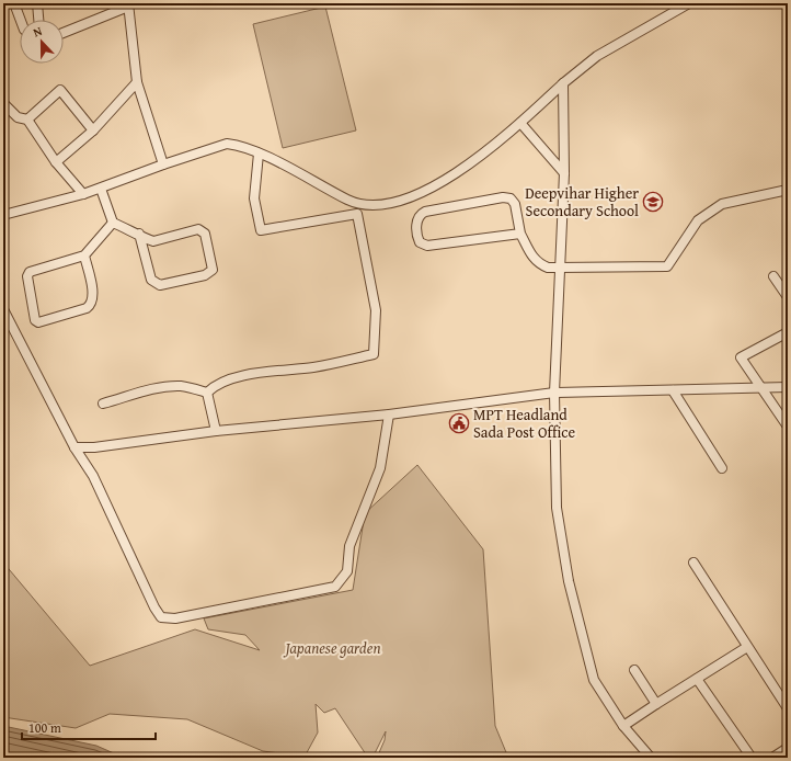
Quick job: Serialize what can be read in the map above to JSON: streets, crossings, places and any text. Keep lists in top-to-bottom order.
{
  "parks": ["Japanese garden"],
  "places": {
    "school or university": ["Deepvihar Higher Secondary School"],
    "public building": ["MPT Headland Sada Post Office"]
  },
  "scale_bar": "100 m",
  "north": "top"
}
